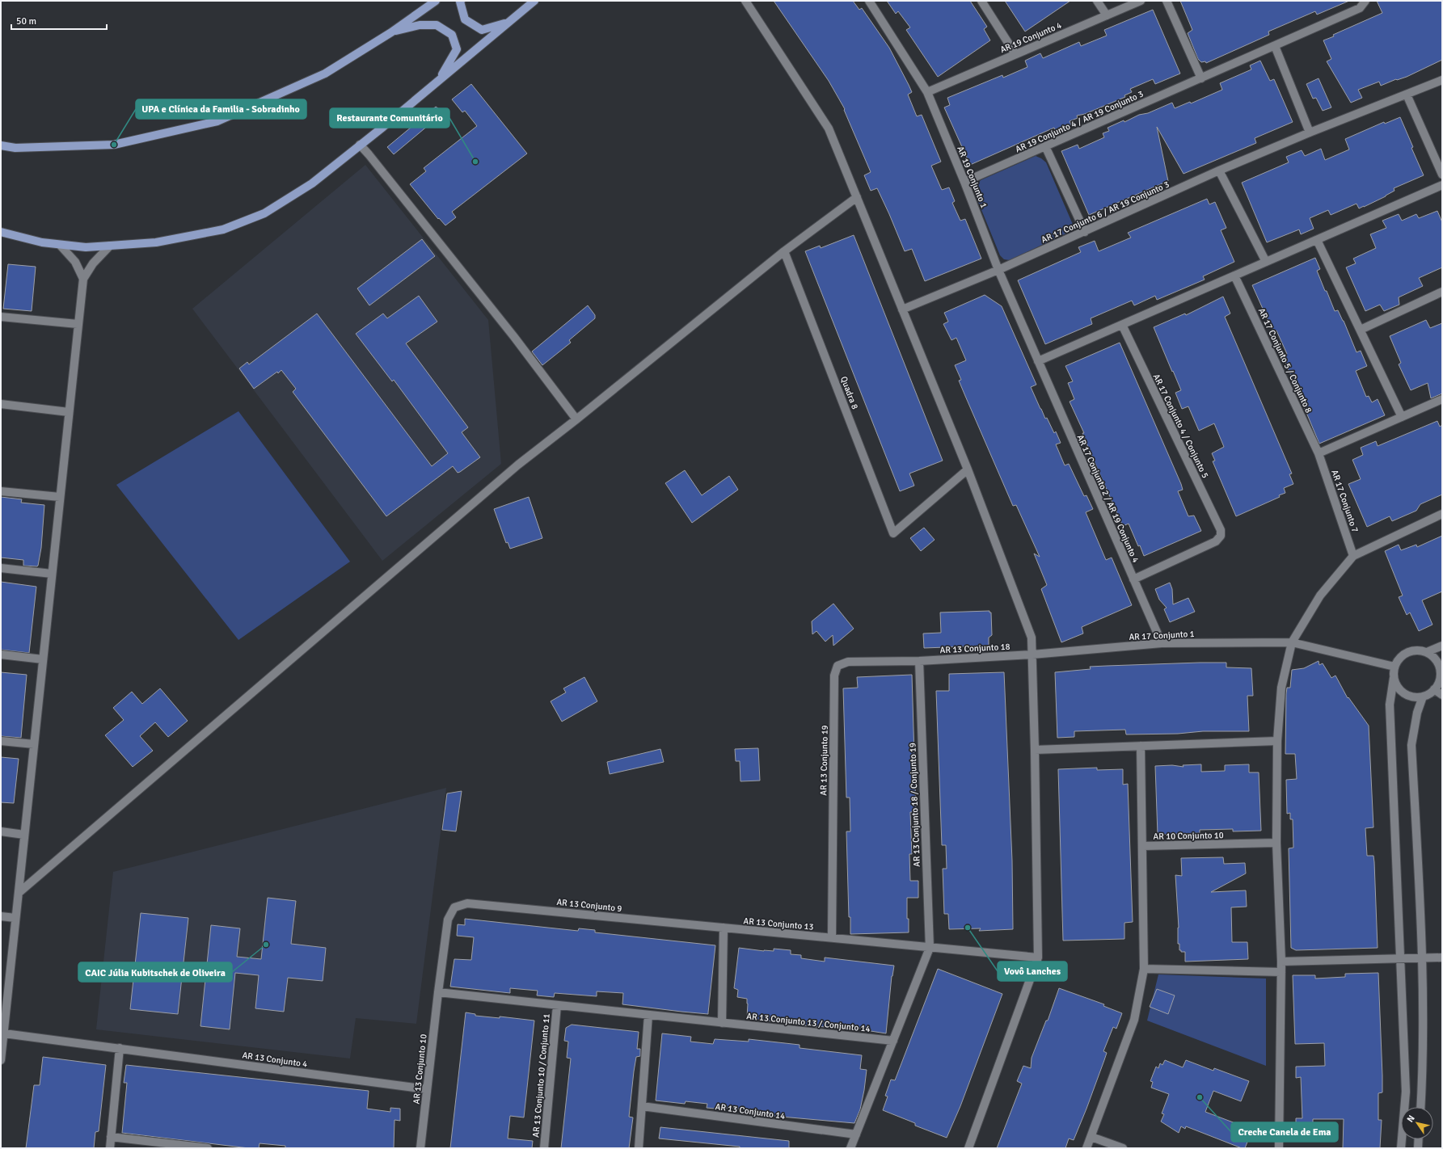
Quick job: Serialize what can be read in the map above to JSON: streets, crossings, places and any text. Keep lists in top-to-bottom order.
{
  "streets": {
    "street": [
      "AR 19 Conjunto 4",
      "AR 19 Conjunto 4 / AR 19 Conjunto 3",
      "AR 19 Conjunto 1",
      "AR 17 Conjunto 6 / AR 19 Conjunto 3",
      "AR 17 Conjunto 5 / Conjunto 8",
      "Quadra 8",
      "AR 17 Conjunto 4 / Conjunto 5",
      "AR 17 Conjunto 2 / AR 19 Conjunto 4",
      "AR 17 Conjunto 7",
      "AR 17 Conjunto 1",
      "AR 13 Conjunto 18",
      "AR 13 Conjunto 19",
      "AR 13 Conjunto 18 / Conjunto 19",
      "AR 10 Conjunto 10",
      "AR 13 Conjunto 9",
      "AR 13 Conjunto 13",
      "AR 13 Conjunto 13 / Conjunto 14",
      "AR 13 Conjunto 4",
      "AR 13 Conjunto 10",
      "AR 13 Conjunto 10 / Conjunto 11",
      "AR 13 Conjunto 14"
    ]
  },
  "crossings": [
    ["AR 19 Conjunto 4", "AR 19 Conjunto 1"],
    ["AR 19 Conjunto 4 / AR 19 Conjunto 3", "AR 19 Conjunto 1"],
    ["AR 19 Conjunto 1", "AR 17 Conjunto 6 / AR 19 Conjunto 3"],
    ["AR 19 Conjunto 1", "AR 17 Conjunto 2 / AR 19 Conjunto 4"],
    ["AR 17 Conjunto 5 / Conjunto 8", "AR 17 Conjunto 7"],
    ["AR 17 Conjunto 4 / Conjunto 5", "AR 17 Conjunto 2 / AR 19 Conjunto 4"],
    ["AR 17 Conjunto 2 / AR 19 Conjunto 4", "AR 17 Conjunto 1"],
    ["AR 17 Conjunto 1", "AR 13 Conjunto 18"],
    ["AR 13 Conjunto 18", "AR 13 Conjunto 19"],
    ["AR 13 Conjunto 18", "AR 13 Conjunto 18 / Conjunto 19"],
    ["AR 13 Conjunto 19", "AR 13 Conjunto 18 / Conjunto 19"],
    ["AR 13 Conjunto 19", "AR 13 Conjunto 13"],
    ["AR 13 Conjunto 18 / Conjunto 19", "AR 13 Conjunto 13"],
    ["AR 13 Conjunto 9", "AR 13 Conjunto 13"],
    ["AR 13 Conjunto 9", "AR 13 Conjunto 10"],
    ["AR 13 Conjunto 13 / Conjunto 14", "AR 13 Conjunto 10"],
    ["AR 13 Conjunto 13 / Conjunto 14", "AR 13 Conjunto 10 / Conjunto 11"],
    ["AR 13 Conjunto 4", "AR 13 Conjunto 10"]
  ],
  "places": [
    "UPA e Clínica da Familia - Sobradinho",
    "Restaurante Comunitário",
    "Vovô Lanches",
    "CAIC Júlia Kubitschek de Oliveira",
    "Creche Canela de Ema"
  ],
  "scale_bar": "50 m",
  "north": "top left"
}
